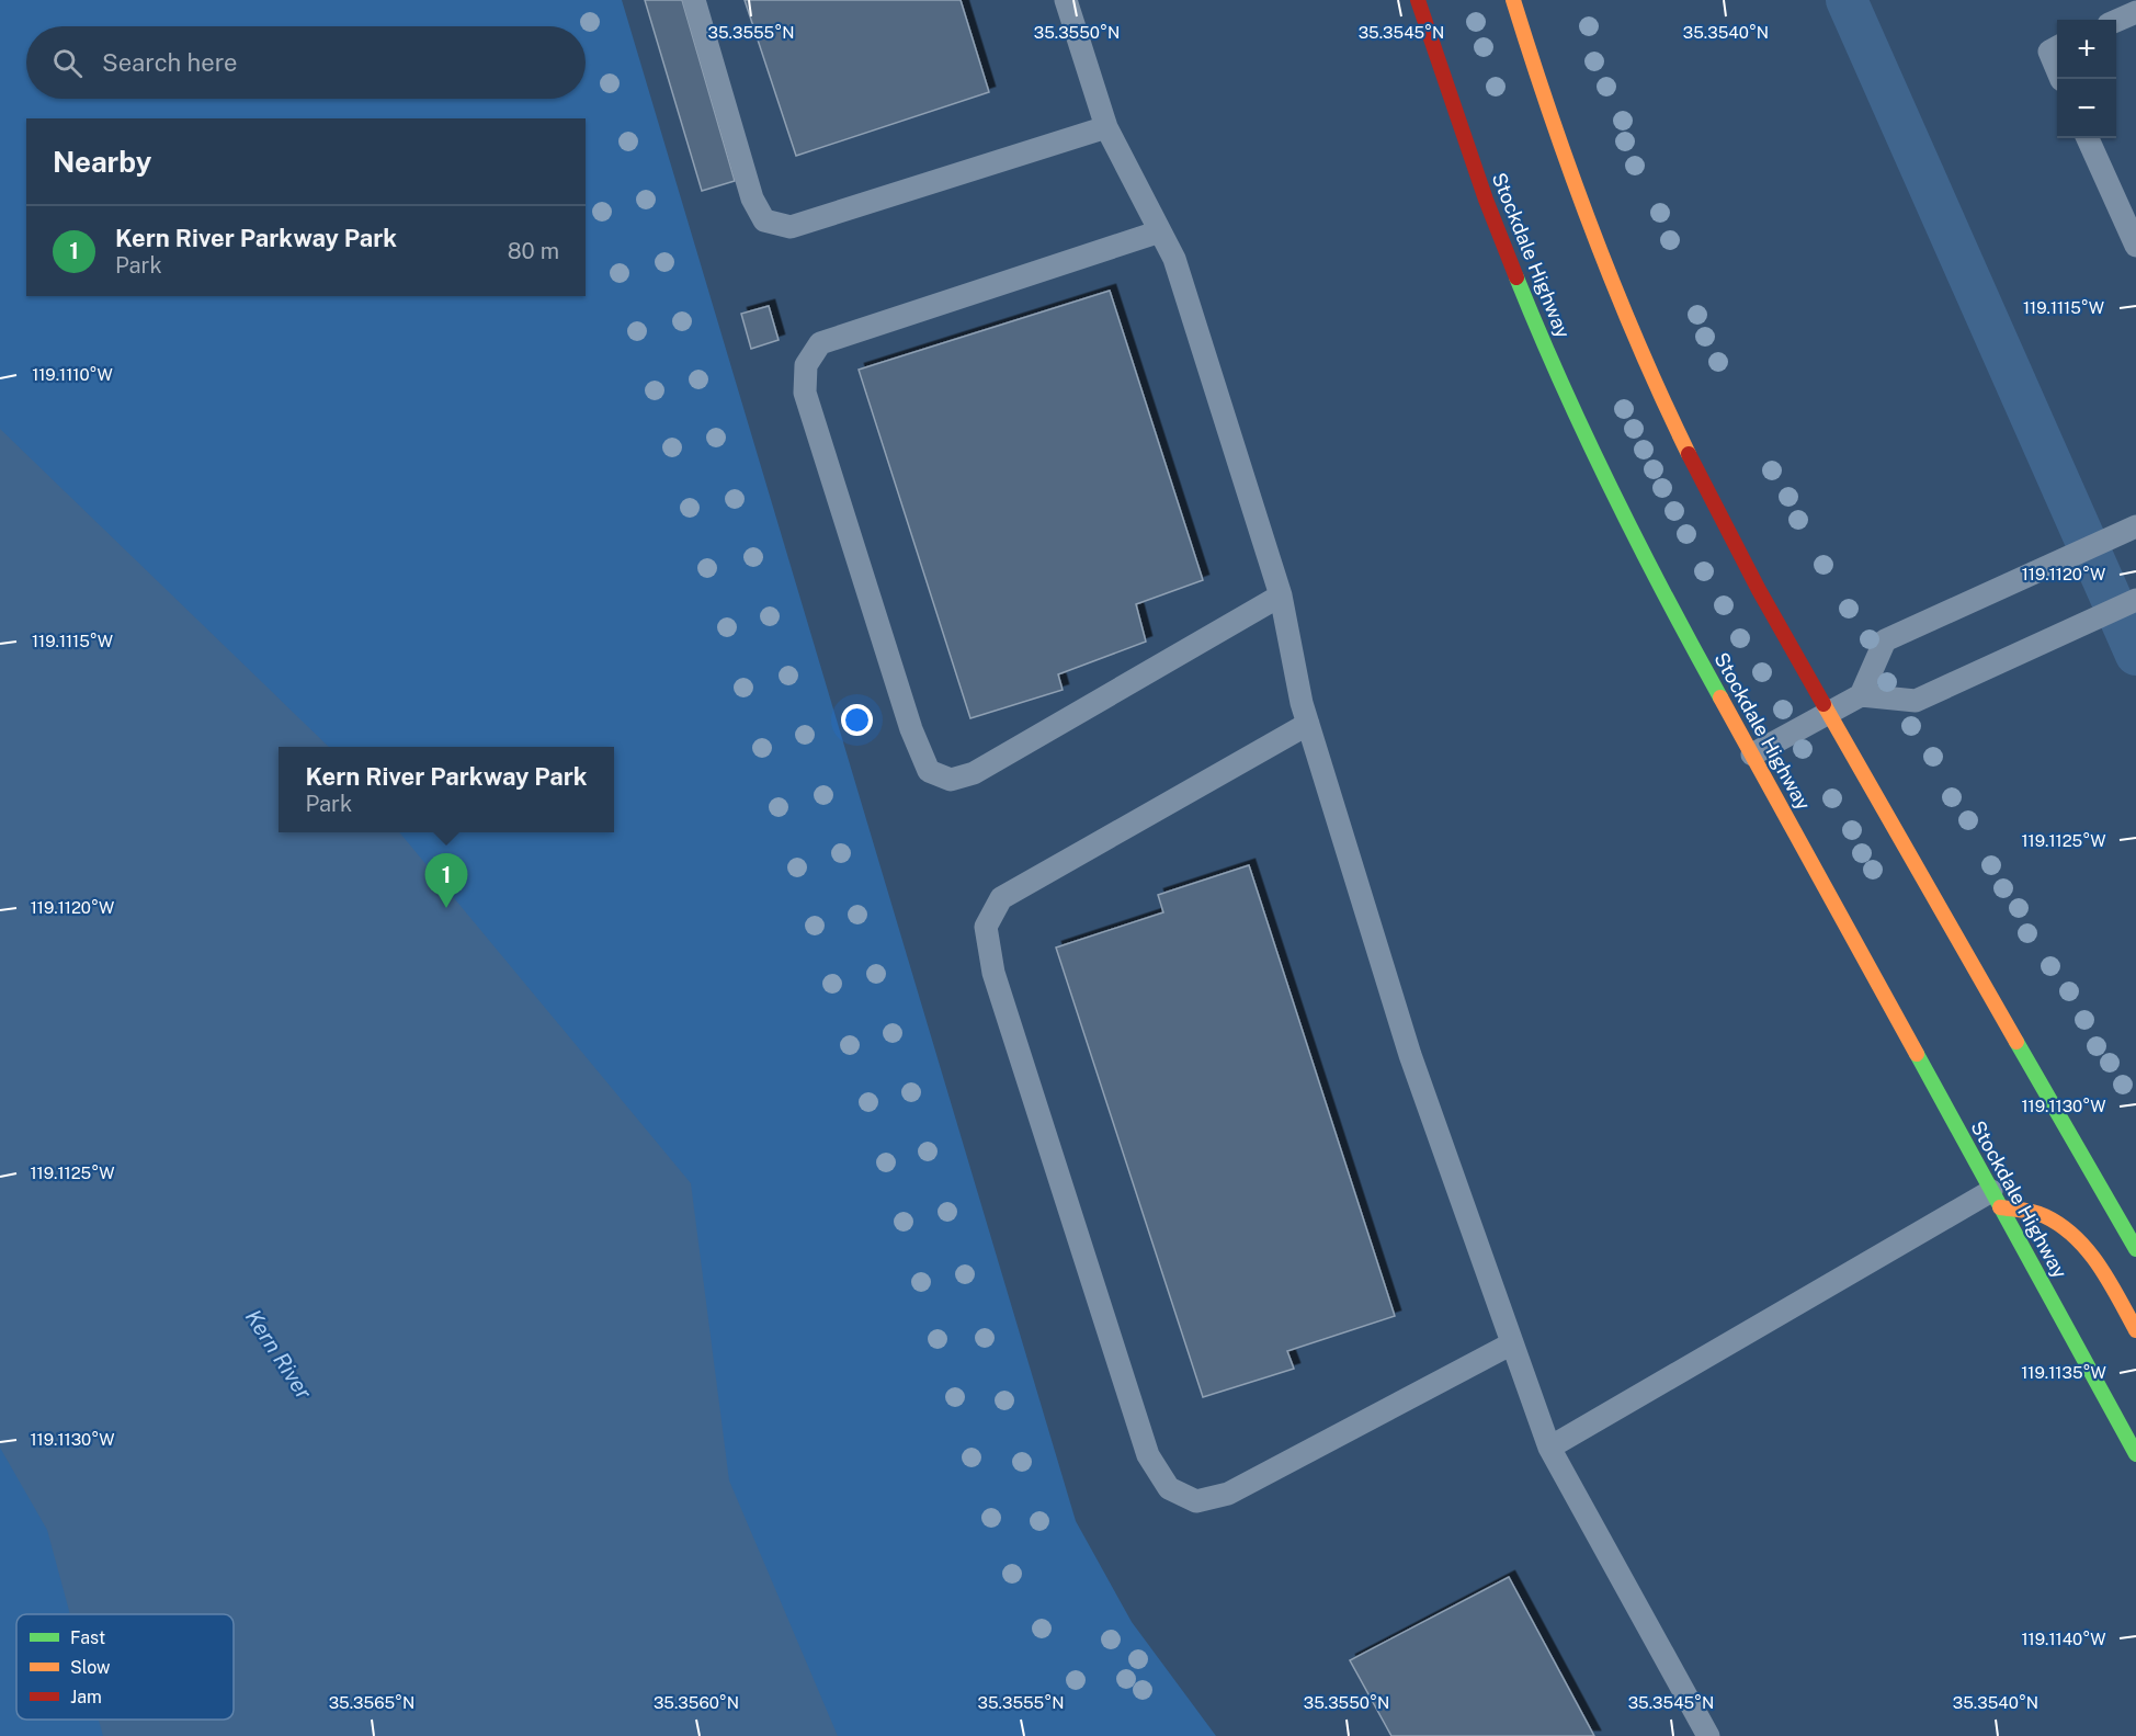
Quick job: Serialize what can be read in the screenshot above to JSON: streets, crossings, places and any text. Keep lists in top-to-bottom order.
{
  "streets": {
    "main road": ["Stockdale Highway"]
  },
  "water": ["Kern River"],
  "legend": ["Fast", "Slow", "Jam"],
  "page": {
    "map_buttons": ["+", "−"],
    "search": "Search here",
    "heading": "Nearby",
    "list": [
      {
        "mark": "1",
        "name": "Kern River Parkway Park",
        "note": "Park",
        "value": "80 m"
      }
    ],
    "popup": ["Kern River Parkway Park", "Park"],
    "pins": "1"
  },
  "coordinates": [
    "35.3555°N",
    "35.3550°N",
    "35.3545°N",
    "35.3540°N",
    "119.1115°W",
    "119.1110°W",
    "119.1120°W",
    "119.1125°W",
    "119.1130°W",
    "119.1135°W",
    "119.1140°W",
    "35.3565°N",
    "35.3560°N"
  ]
}
